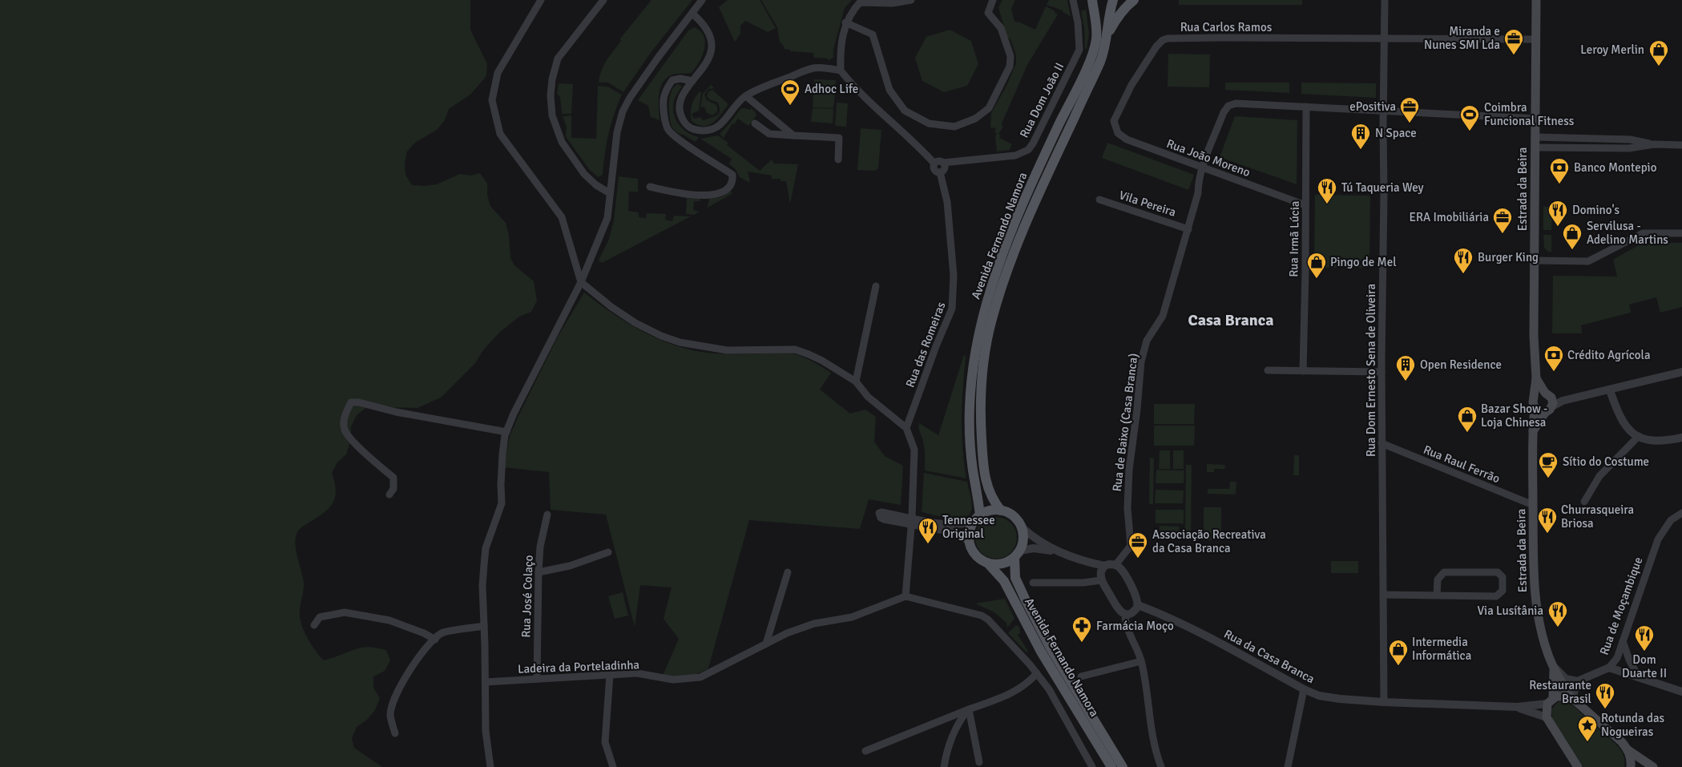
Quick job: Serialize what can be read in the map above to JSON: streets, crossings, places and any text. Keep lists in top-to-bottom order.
{
  "streets": {
    "main road": ["Estrada da Beira", "Avenida Fernando Namora"],
    "street": [
      "Rua Carlos Ramos",
      "Rua Dom João II",
      "Rua João Moreno",
      "Vila Pereira",
      "Rua Irmã Lúcia",
      "Rua das Romeiras",
      "Rua Dom Ernesto Sena de Oliveira",
      "Rua de Baixo (Casa Branca)",
      "Rua Raul Ferrão",
      "Rua José Colaço",
      "Rua de Moçambique",
      "Rua da Casa Branca",
      "Ladeira da Porteladinha"
    ]
  },
  "crossings": [
    ["Rua Carlos Ramos", "Rua João Moreno"],
    ["Rua Carlos Ramos", "Estrada da Beira"],
    ["Rua Carlos Ramos", "Rua Dom Ernesto Sena de Oliveira"],
    ["Rua Dom João II", "Rua das Romeiras"],
    ["Rua João Moreno", "Rua Irmã Lúcia"],
    ["Rua João Moreno", "Rua de Baixo (Casa Branca)"],
    ["Estrada da Beira", "Rua Raul Ferrão"],
    ["Estrada da Beira", "Rua de Moçambique"],
    ["Estrada da Beira", "Rua da Casa Branca"],
    ["Vila Pereira", "Rua de Baixo (Casa Branca)"],
    ["Rua Irmã Lúcia", "Rua de Baixo (Casa Branca)"],
    ["Rua Dom Ernesto Sena de Oliveira", "Rua Raul Ferrão"],
    ["Rua Dom Ernesto Sena de Oliveira", "Rua da Casa Branca"],
    ["Rua José Colaço", "Ladeira da Porteladinha"]
  ],
  "districts": ["Casa Branca"],
  "places": {
    "office": [
      "Miranda e Nunes SMI Lda",
      "ePositiva",
      "ERA Imobiliária",
      "Associação Recreativa da Casa Branca"
    ],
    "shop": [
      "Leroy Merlin",
      "Servilusa - Adelino Martins",
      "Pingo de Mel",
      "Bazar Show - Loja Chinesa",
      "Intermedia Informática"
    ],
    "sports": ["Adhoc Life", "Coimbra Funcional Fitness"],
    "building": ["N Space", "Open Residence"],
    "bank": ["Banco Montepio", "Crédito Agrícola"],
    "restaurant": [
      "Tú Taqueria Wey",
      "Domino's",
      "Burger King",
      "Churrasqueira Briosa",
      "Tennessee Original",
      "Via Lusítânia",
      "Dom Duarte II",
      "Restaurante Brasil"
    ],
    "cafe": ["Sítio do Costume"],
    "pharmacy": ["Farmácia Moço"],
    "place": ["Rotunda das Nogueiras"]
  }
}
